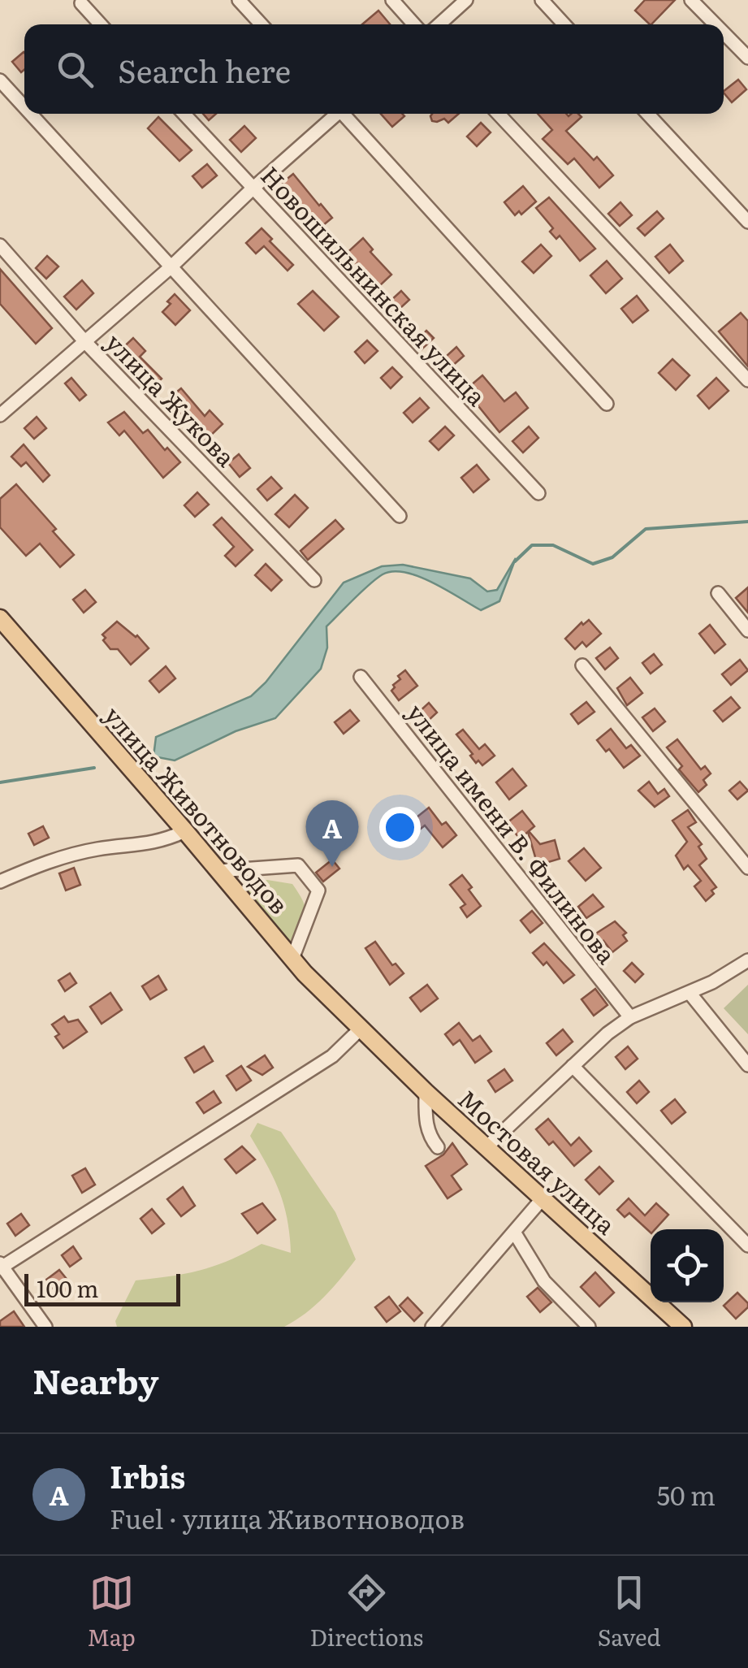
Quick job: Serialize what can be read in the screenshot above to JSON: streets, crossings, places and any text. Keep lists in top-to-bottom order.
{
  "streets": {
    "main road": ["улица Животноводов", "Мостовая улица"],
    "street": ["Новошильнинская улица", "улица Жукова", "улица имени В. Филинова"]
  },
  "crossings": [
    ["улица Животноводов", "Мостовая улица"]
  ],
  "scale_bar": "100 m",
  "page": {
    "search": "Search here",
    "pins": "A",
    "scale": "100 m",
    "heading": "Nearby",
    "list": [
      {
        "mark": "A",
        "name": "Irbis",
        "note": "Fuel · улица Животноводов",
        "value": "50 m"
      }
    ],
    "nav": ["Map", "Directions", "Saved"]
  }
}
